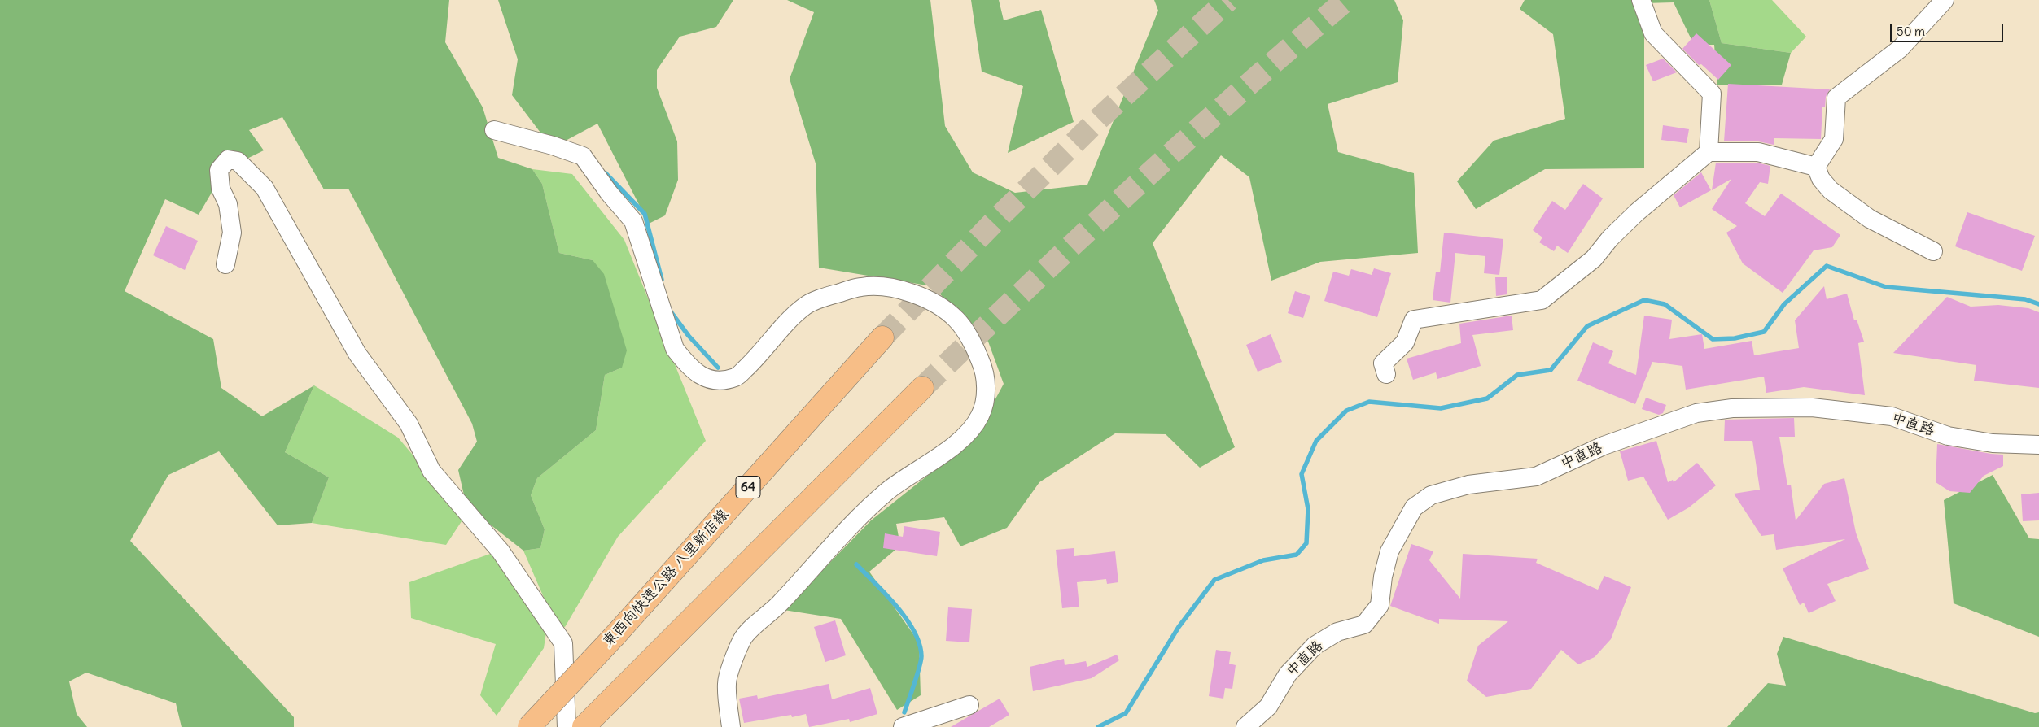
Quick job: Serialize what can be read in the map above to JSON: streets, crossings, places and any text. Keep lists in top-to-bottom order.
{
  "streets": {
    "highway": ["64", "東西向快速公路 八里新店線"],
    "street": ["中直路"]
  },
  "scale_bar": "50 m"
}
